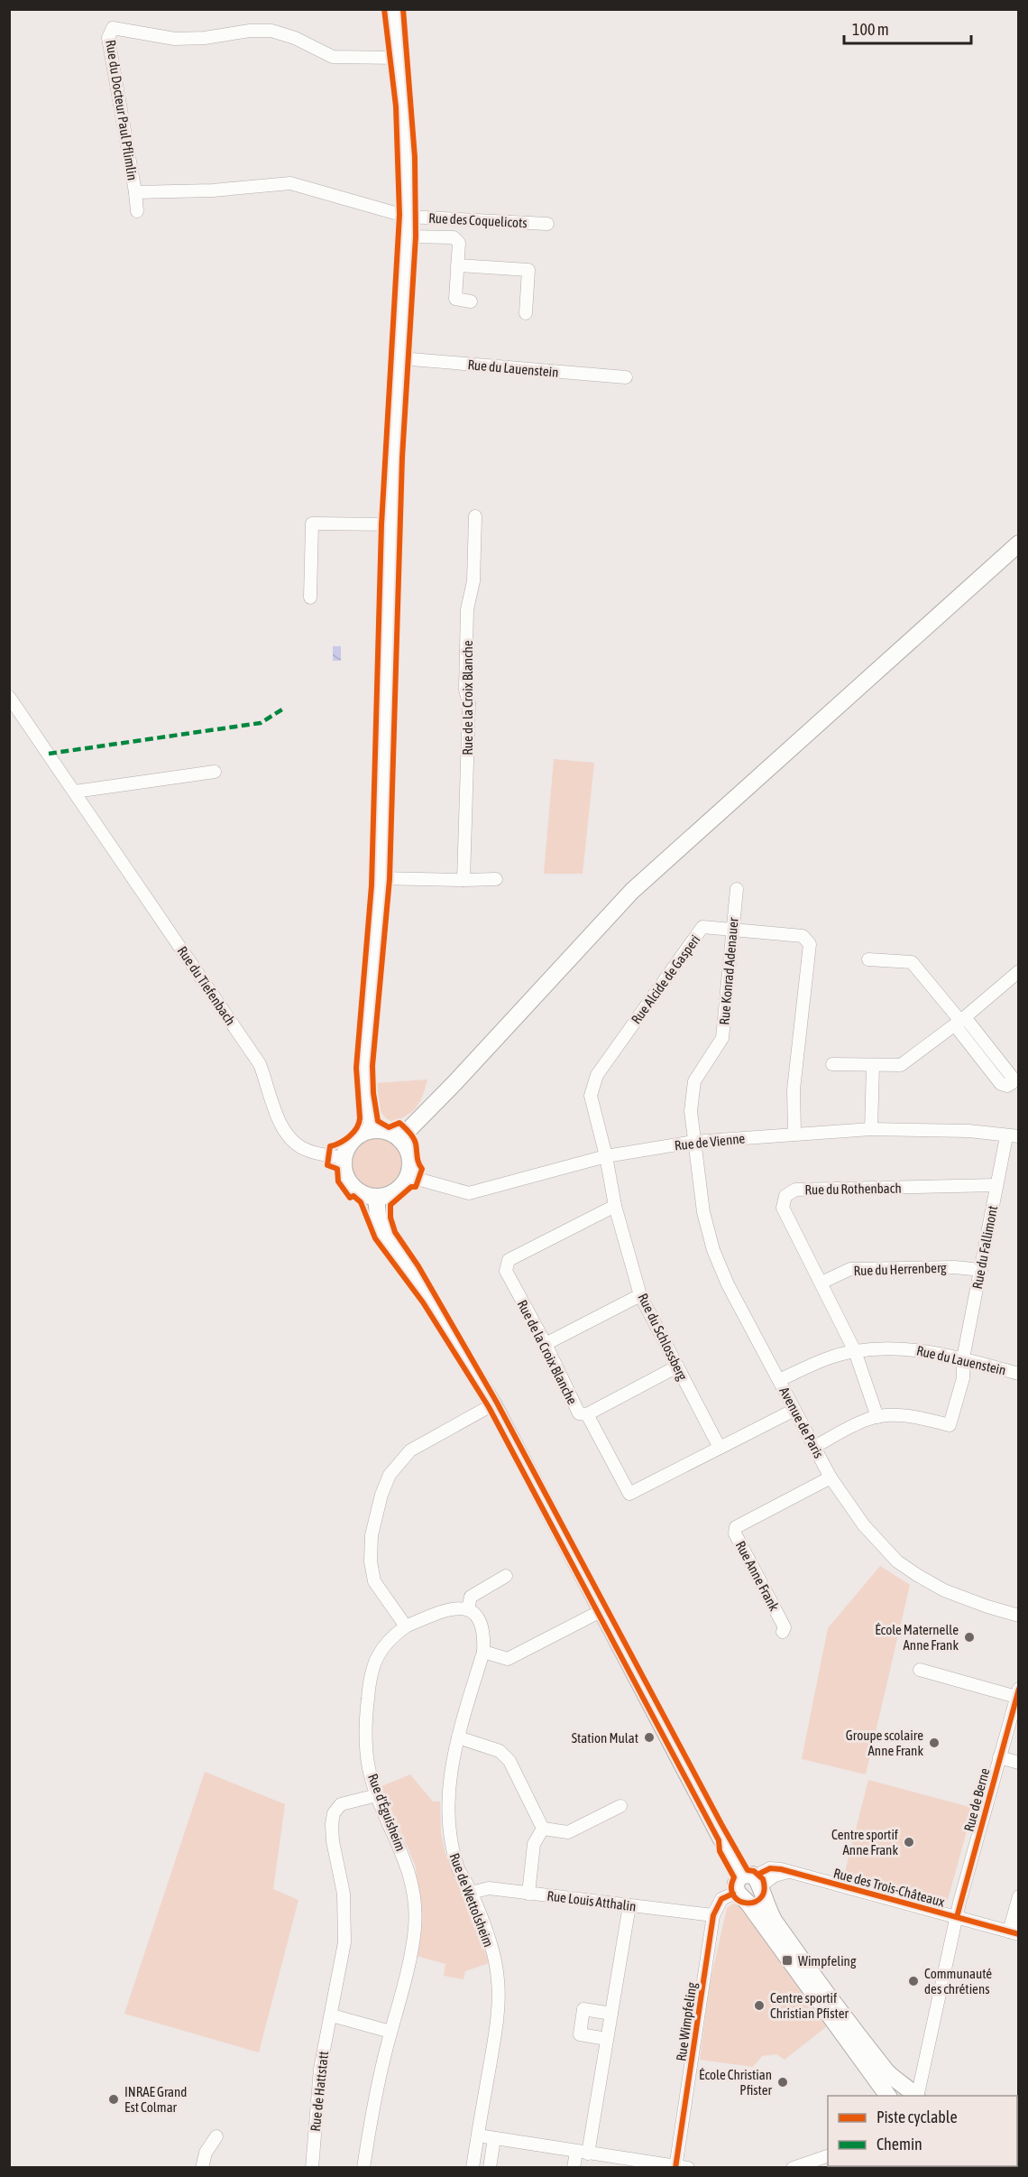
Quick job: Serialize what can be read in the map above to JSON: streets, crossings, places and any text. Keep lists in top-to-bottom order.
{
  "streets": {
    "street": [
      "Rue du Docteur Paul Pflimlin",
      "Rue des Coquelicots",
      "Rue du Lauenstein",
      "Rue de la Croix Blanche",
      "Rue Konrad Adenauer",
      "Rue Alcide de Gasperi",
      "Rue du Tiefenbach",
      "Rue de Vienne",
      "Rue du Rothenbach",
      "Rue du Fallimont",
      "Rue du Herrenberg",
      "Rue du Schlossberg",
      "Avenue de Paris",
      "Rue Anne Frank",
      "Rue de Berne",
      "Rue d'Éguisheim",
      "Rue des Trois-Châteaux",
      "Rue de Wettolsheim",
      "Rue Louis Atthalin",
      "Rue Wimpfeling",
      "Rue de Hattstatt"
    ]
  },
  "crossings": [
    ["Rue du Docteur Paul Pflimlin", "Rue des Coquelicots"],
    ["Rue du Lauenstein", "Rue du Rothenbach"],
    ["Rue du Lauenstein", "Rue du Fallimont"],
    ["Rue du Lauenstein", "Avenue de Paris"],
    ["Rue de la Croix Blanche", "Rue du Schlossberg"],
    ["Rue de la Croix Blanche", "Avenue de Paris"],
    ["Rue Konrad Adenauer", "Rue Alcide de Gasperi"],
    ["Rue Konrad Adenauer", "Rue de Vienne"],
    ["Rue Konrad Adenauer", "Avenue de Paris"],
    ["Rue Alcide de Gasperi", "Rue de Vienne"],
    ["Rue Alcide de Gasperi", "Rue du Schlossberg"],
    ["Rue du Tiefenbach", "Rue de Vienne"],
    ["Rue de Vienne", "Rue du Fallimont"],
    ["Rue de Vienne", "Rue du Schlossberg"],
    ["Rue de Vienne", "Avenue de Paris"],
    ["Rue du Rothenbach", "Rue du Fallimont"],
    ["Rue du Rothenbach", "Rue du Herrenberg"],
    ["Rue du Fallimont", "Rue du Herrenberg"],
    ["Avenue de Paris", "Rue Anne Frank"],
    ["Rue de Berne", "Rue des Trois-Châteaux"],
    ["Rue d'Éguisheim", "Rue de Hattstatt"],
    ["Rue de Wettolsheim", "Rue Louis Atthalin"],
    ["Rue Louis Atthalin", "Rue Wimpfeling"]
  ],
  "places": {
    "other": [
      "École Maternelle Anne Frank",
      "Station Mulat",
      "Groupe scolaire Anne Frank",
      "Centre sportif Anne Frank",
      "Communauté des chrétiens",
      "Centre sportif Christian Pfister",
      "École Christian Pfister",
      "INRAE Grand Est Colmar"
    ],
    "transit": ["Wimpfeling"]
  },
  "legend": ["Piste cyclable", "Chemin"],
  "scale_bar": "100 m"
}
